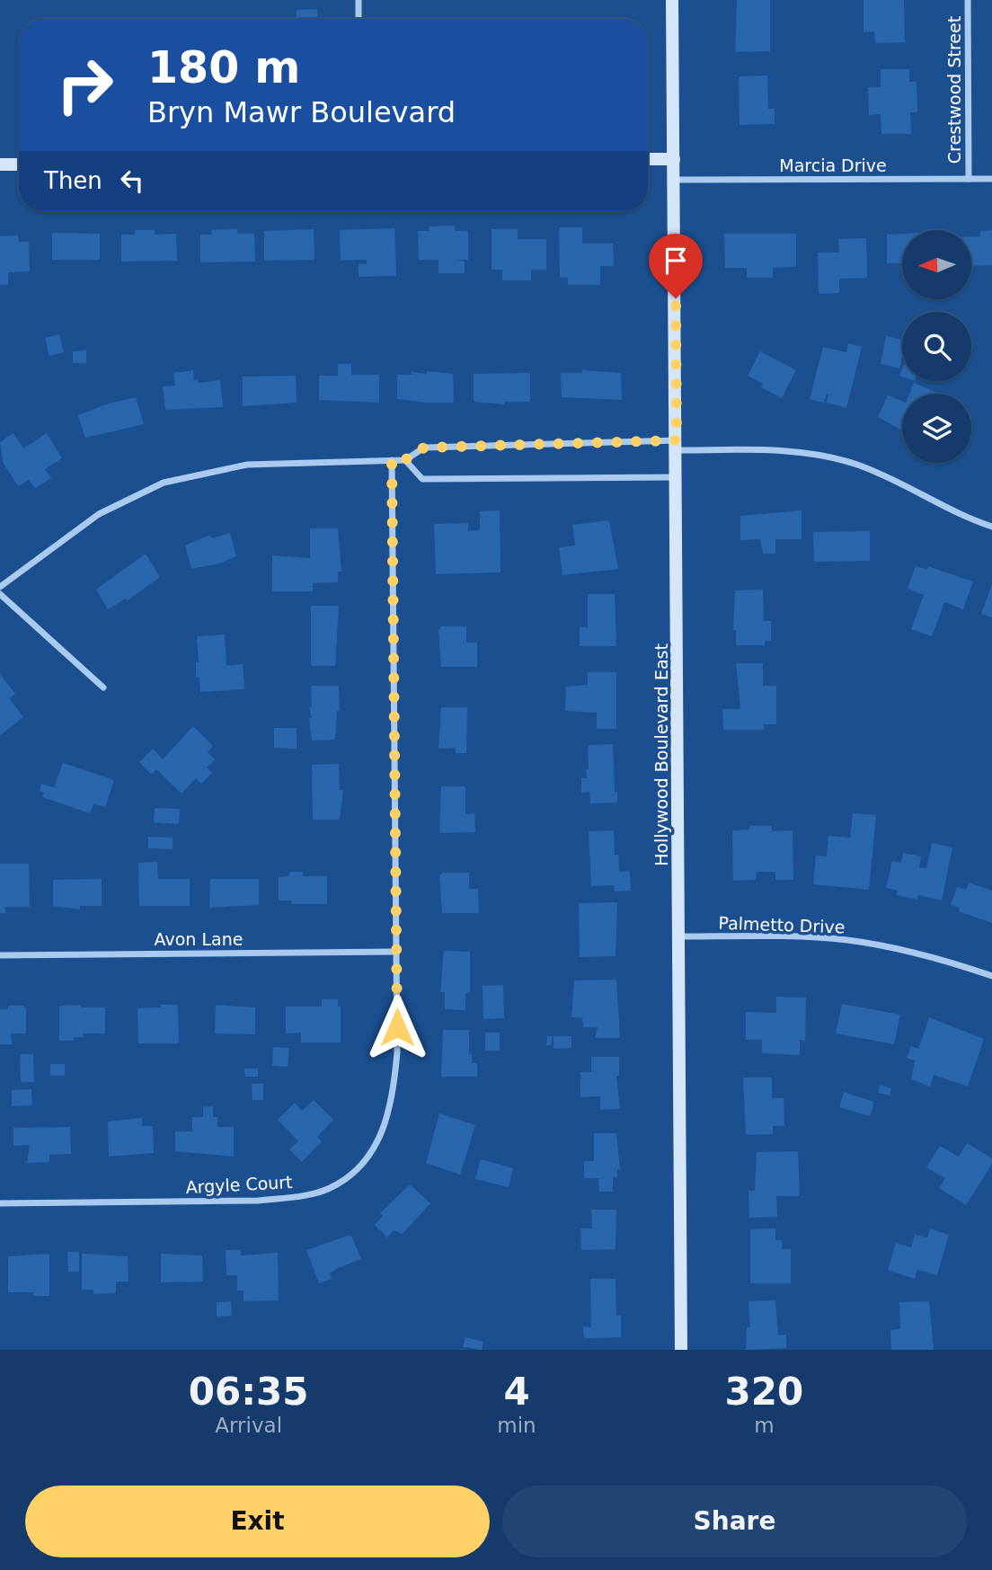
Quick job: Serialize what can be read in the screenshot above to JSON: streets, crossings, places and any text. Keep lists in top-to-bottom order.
{
  "streets": {
    "street": [
      "Crestwood Street",
      "Marcia Drive",
      "Hollywood Boulevard East",
      "Palmetto Drive",
      "Avon Lane",
      "Argyle Court"
    ]
  },
  "crossings": [
    ["Crestwood Street", "Marcia Drive"],
    ["Marcia Drive", "Hollywood Boulevard East"],
    ["Hollywood Boulevard East", "Palmetto Drive"],
    ["Avon Lane", "Argyle Court"]
  ],
  "north": "left",
  "page": {
    "turn": ["180 m", "Bryn Mawr Boulevard"],
    "then": "Then",
    "eta": [
      "06:35",
      "Arrival",
      "4",
      "min",
      "320",
      "m"
    ],
    "buttons": ["Exit", "Share"]
  }
}
